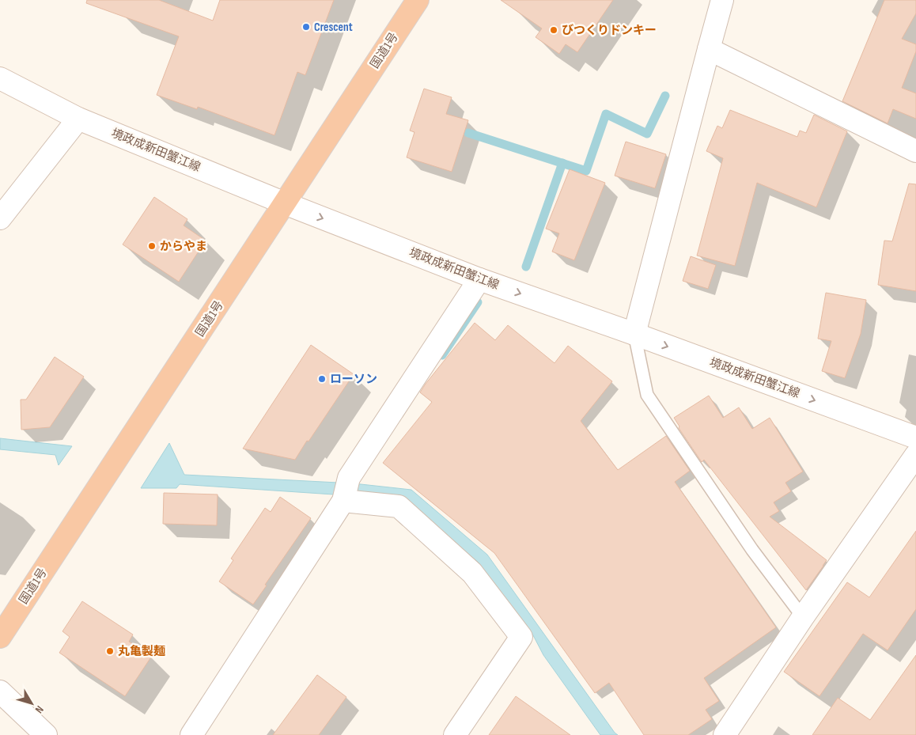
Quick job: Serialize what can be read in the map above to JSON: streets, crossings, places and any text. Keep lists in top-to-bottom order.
{
  "streets": {
    "highway": ["国道1号"],
    "street": ["境政成新田蟹江線"]
  },
  "crossings": [
    ["国道1号", "境政成新田蟹江線"]
  ],
  "one_way": ["境政成新田蟹江線"],
  "places": [
    "Crescent",
    "びつくりドンキー",
    "からやま",
    "ローソン",
    "丸亀製麺"
  ],
  "north": "bottom right"
}
